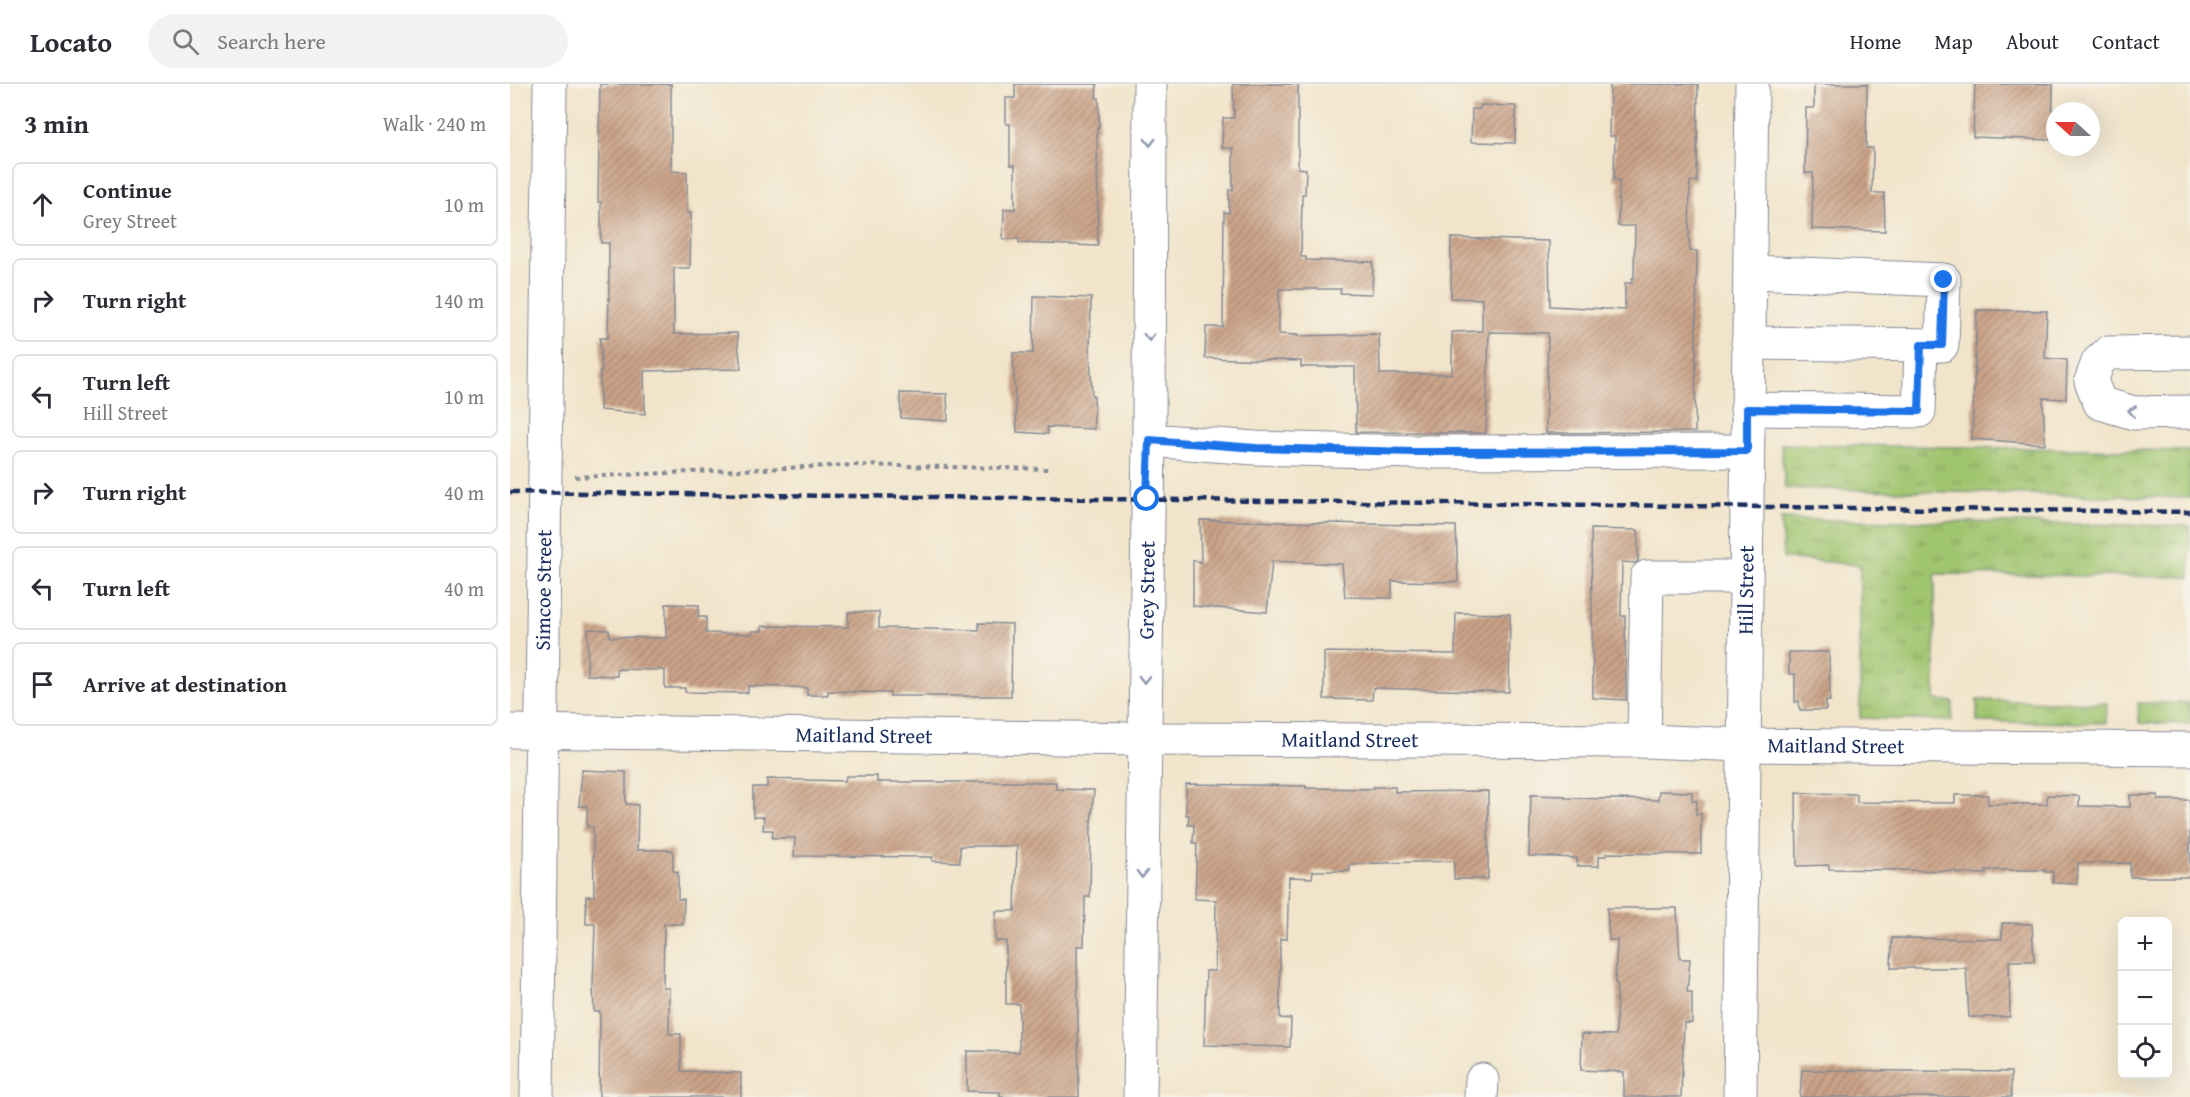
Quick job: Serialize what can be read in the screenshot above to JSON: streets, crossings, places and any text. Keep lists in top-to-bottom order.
{
  "streets": {
    "street": [
      "Simcoe Street",
      "Hill Street",
      "Grey Street",
      "Maitland Street"
    ]
  },
  "crossings": [
    ["Simcoe Street", "Maitland Street"],
    ["Hill Street", "Maitland Street"],
    ["Grey Street", "Maitland Street"]
  ],
  "one_way": ["Grey Street"],
  "north": "left",
  "page": {
    "header": "Locato",
    "search": "Search here",
    "nav": [
      "Home",
      "Map",
      "About",
      "Contact"
    ],
    "heading": ["3 min", "Walk · 240 m"],
    "list": [
      ["Continue", "Grey Street", "10 m"],
      ["Turn right", "140 m"],
      ["Turn left", "Hill Street", "10 m"],
      ["Turn right", "40 m"],
      ["Turn left", "40 m"],
      "Arrive at destination"
    ],
    "map_buttons": ["+", "−"]
  }
}
